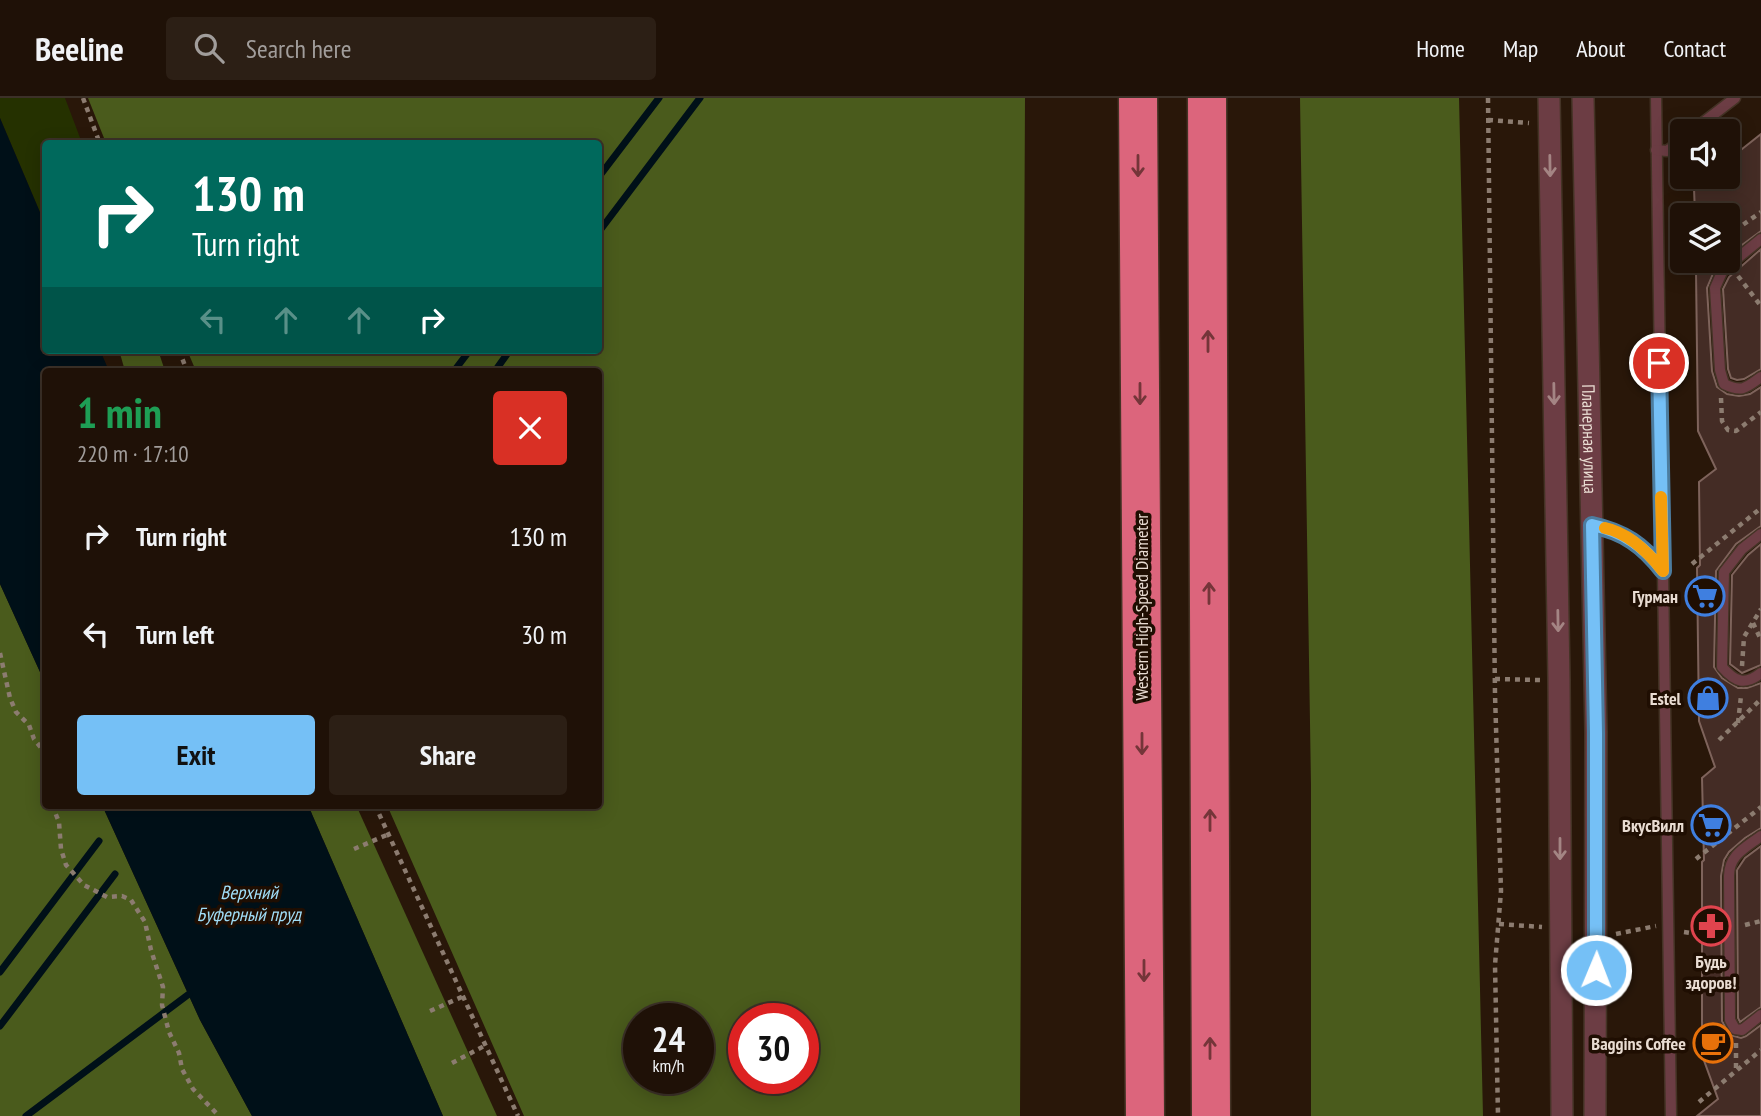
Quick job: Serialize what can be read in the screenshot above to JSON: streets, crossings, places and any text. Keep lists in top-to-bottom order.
{
  "streets": {
    "highway": ["Western High-Speed Diameter"],
    "street": ["Планерная улица"]
  },
  "water": ["Верхний Буферный пруд"],
  "places": {
    "supermarket": ["Гурман", "ВкусВилл"],
    "shop": ["Estel"],
    "pharmacy": ["Будь здоров!"],
    "cafe": ["Baggins Coffee"]
  },
  "page": {
    "header": "Beeline",
    "search": "Search here",
    "nav": [
      "Home",
      "Map",
      "About",
      "Contact"
    ],
    "turn": ["130 m", "Turn right"],
    "heading": ["1 min", "220 m · 17:10"],
    "list": [
      {
        "name": "Turn right",
        "value": "130 m"
      },
      {
        "name": "Turn left",
        "value": "30 m"
      }
    ],
    "buttons": ["Exit", "Share"],
    "speed": "24 km/h",
    "limit": "30"
  }
}
